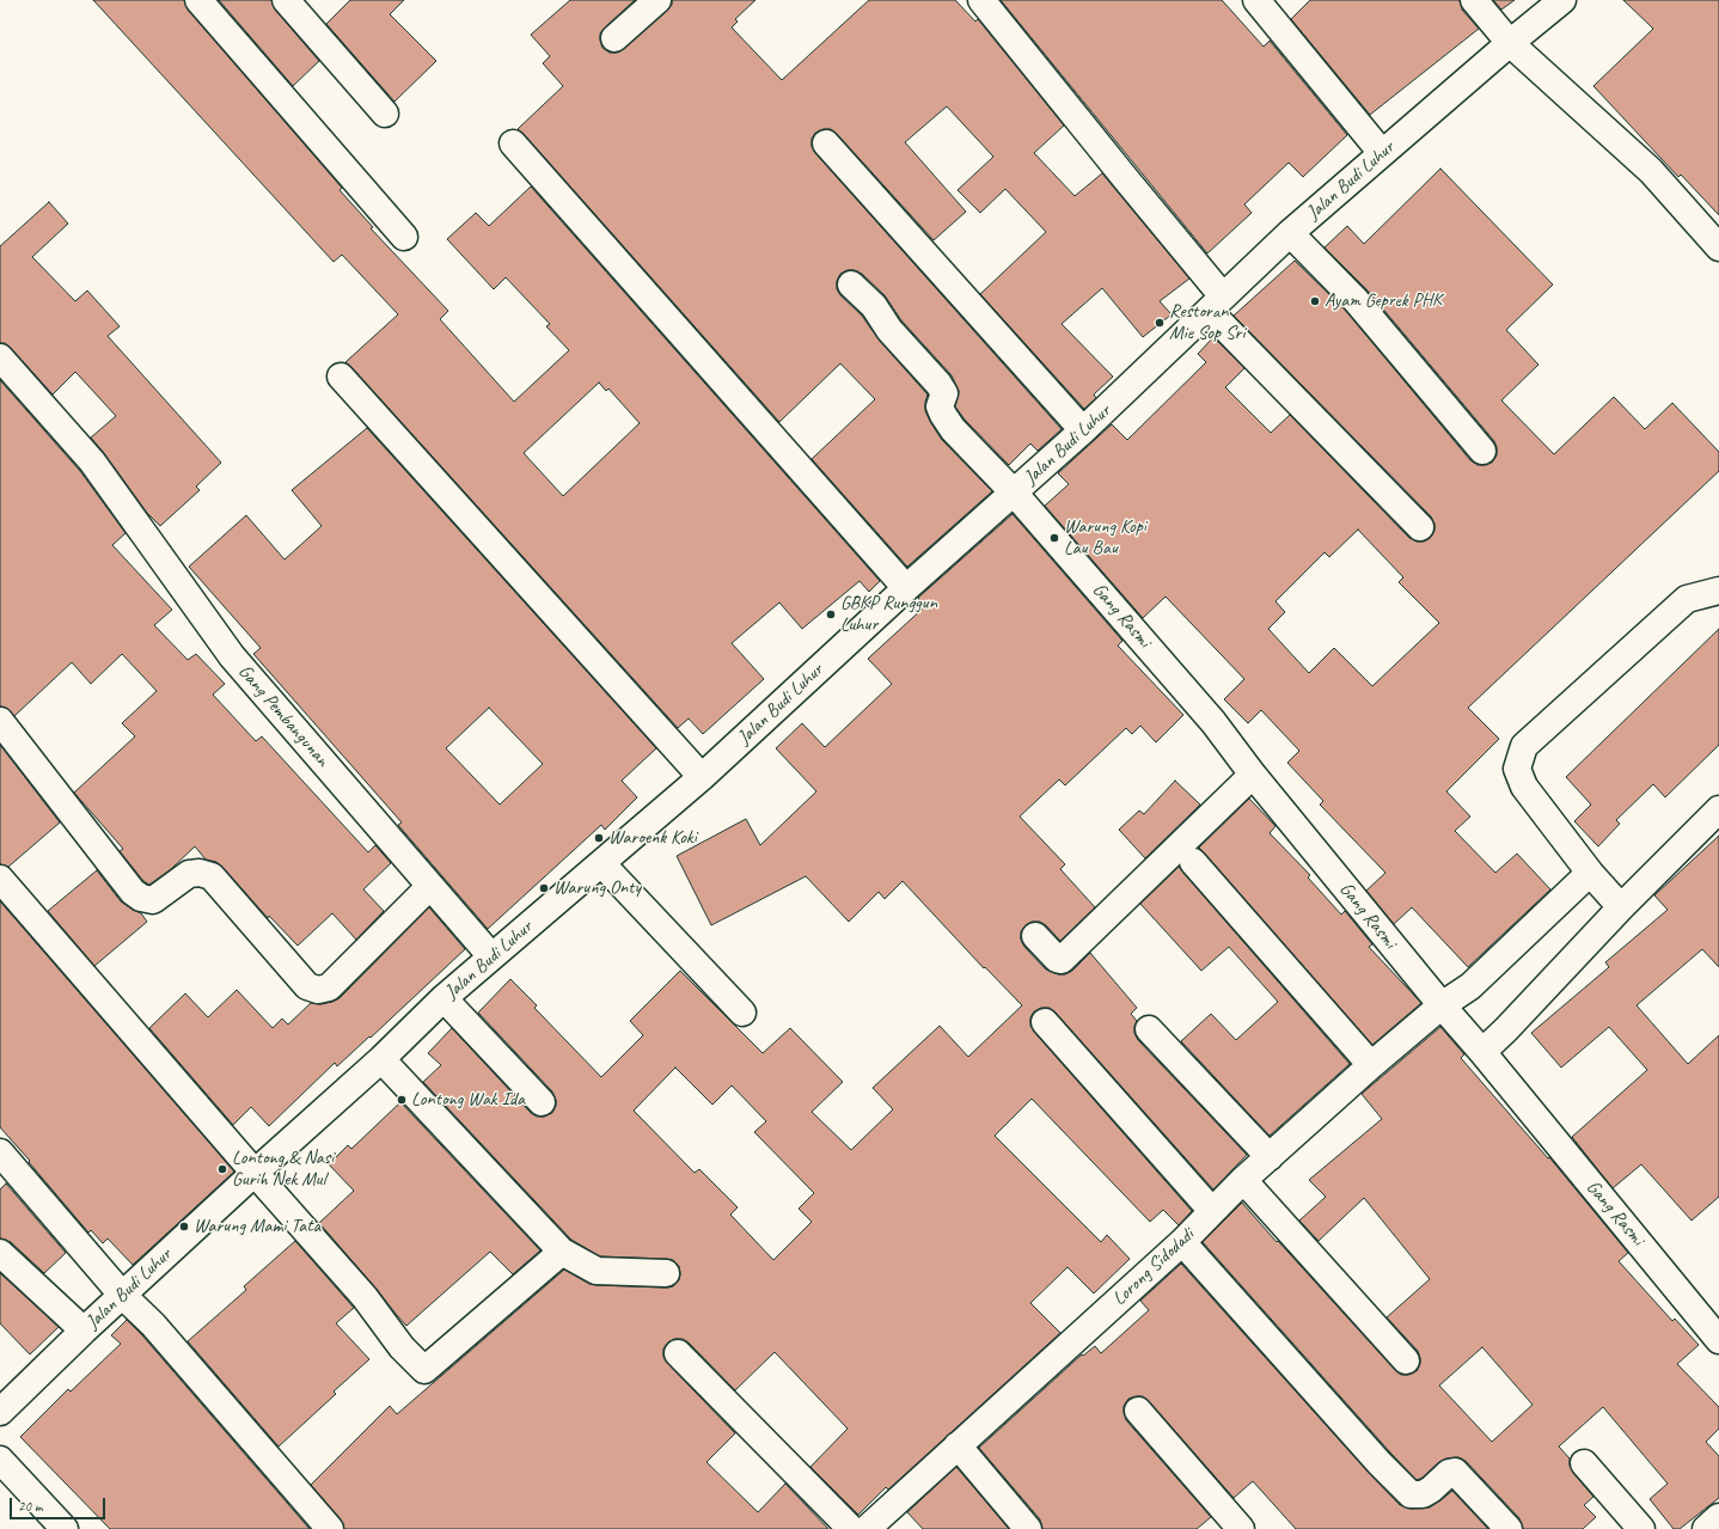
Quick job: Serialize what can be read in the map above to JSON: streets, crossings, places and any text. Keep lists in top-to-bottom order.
{
  "streets": {
    "street": [
      "Jalan Budi Luhur",
      "Gang Rasmi",
      "Gang Pembangunan",
      "Lorong Sidodadi"
    ]
  },
  "crossings": [
    ["Jalan Budi Luhur", "Gang Rasmi"],
    ["Jalan Budi Luhur", "Gang Pembangunan"],
    ["Gang Rasmi", "Lorong Sidodadi"]
  ],
  "places": [
    "Ayam Geprek PHK",
    "Restoran Mie Sop Sri",
    "Warung Kopi Lau Bau",
    "GBKP Runggun Luhur",
    "Waroenk Koki",
    "Warung Onty",
    "Lontong Wak Ida",
    "Lontong & Nasi Gurih Nek Mul",
    "Warung Mami Tata"
  ],
  "scale_bar": "20 m"
}
